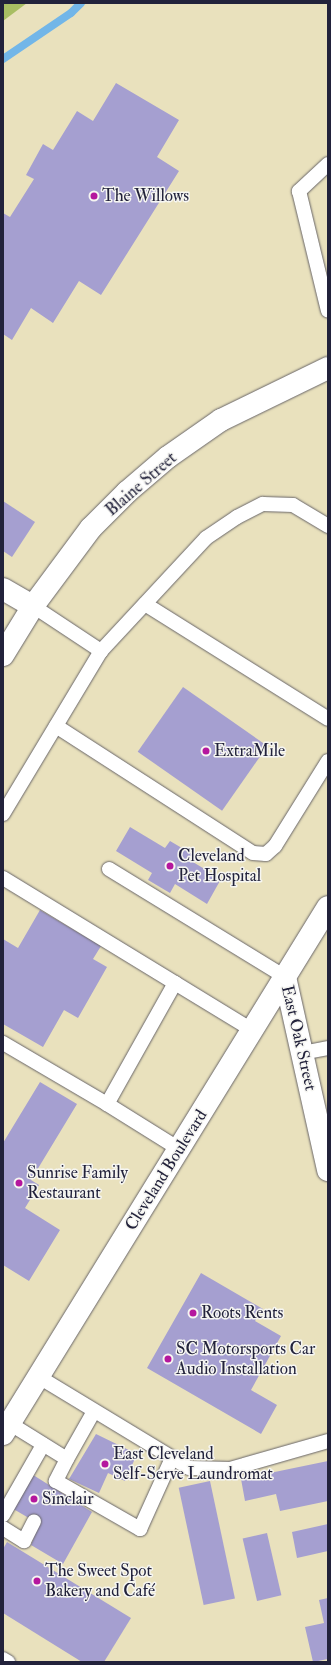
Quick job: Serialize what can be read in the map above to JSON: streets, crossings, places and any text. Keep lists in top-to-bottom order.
{
  "streets": {
    "main road": ["Blaine Street", "East Oak Street", "Cleveland Boulevard"]
  },
  "crossings": [
    ["East Oak Street", "Cleveland Boulevard"]
  ],
  "places": [
    "The Willows",
    "ExtraMile",
    "Cleveland Pet Hospital",
    "Sunrise Family Restaurant",
    "Roots Rents",
    "SC Motorsports Car Audio Installation",
    "East Cleveland Self-Serve Laundromat",
    "Sinclair",
    "The Sweet Spot Bakery and Café"
  ]
}
